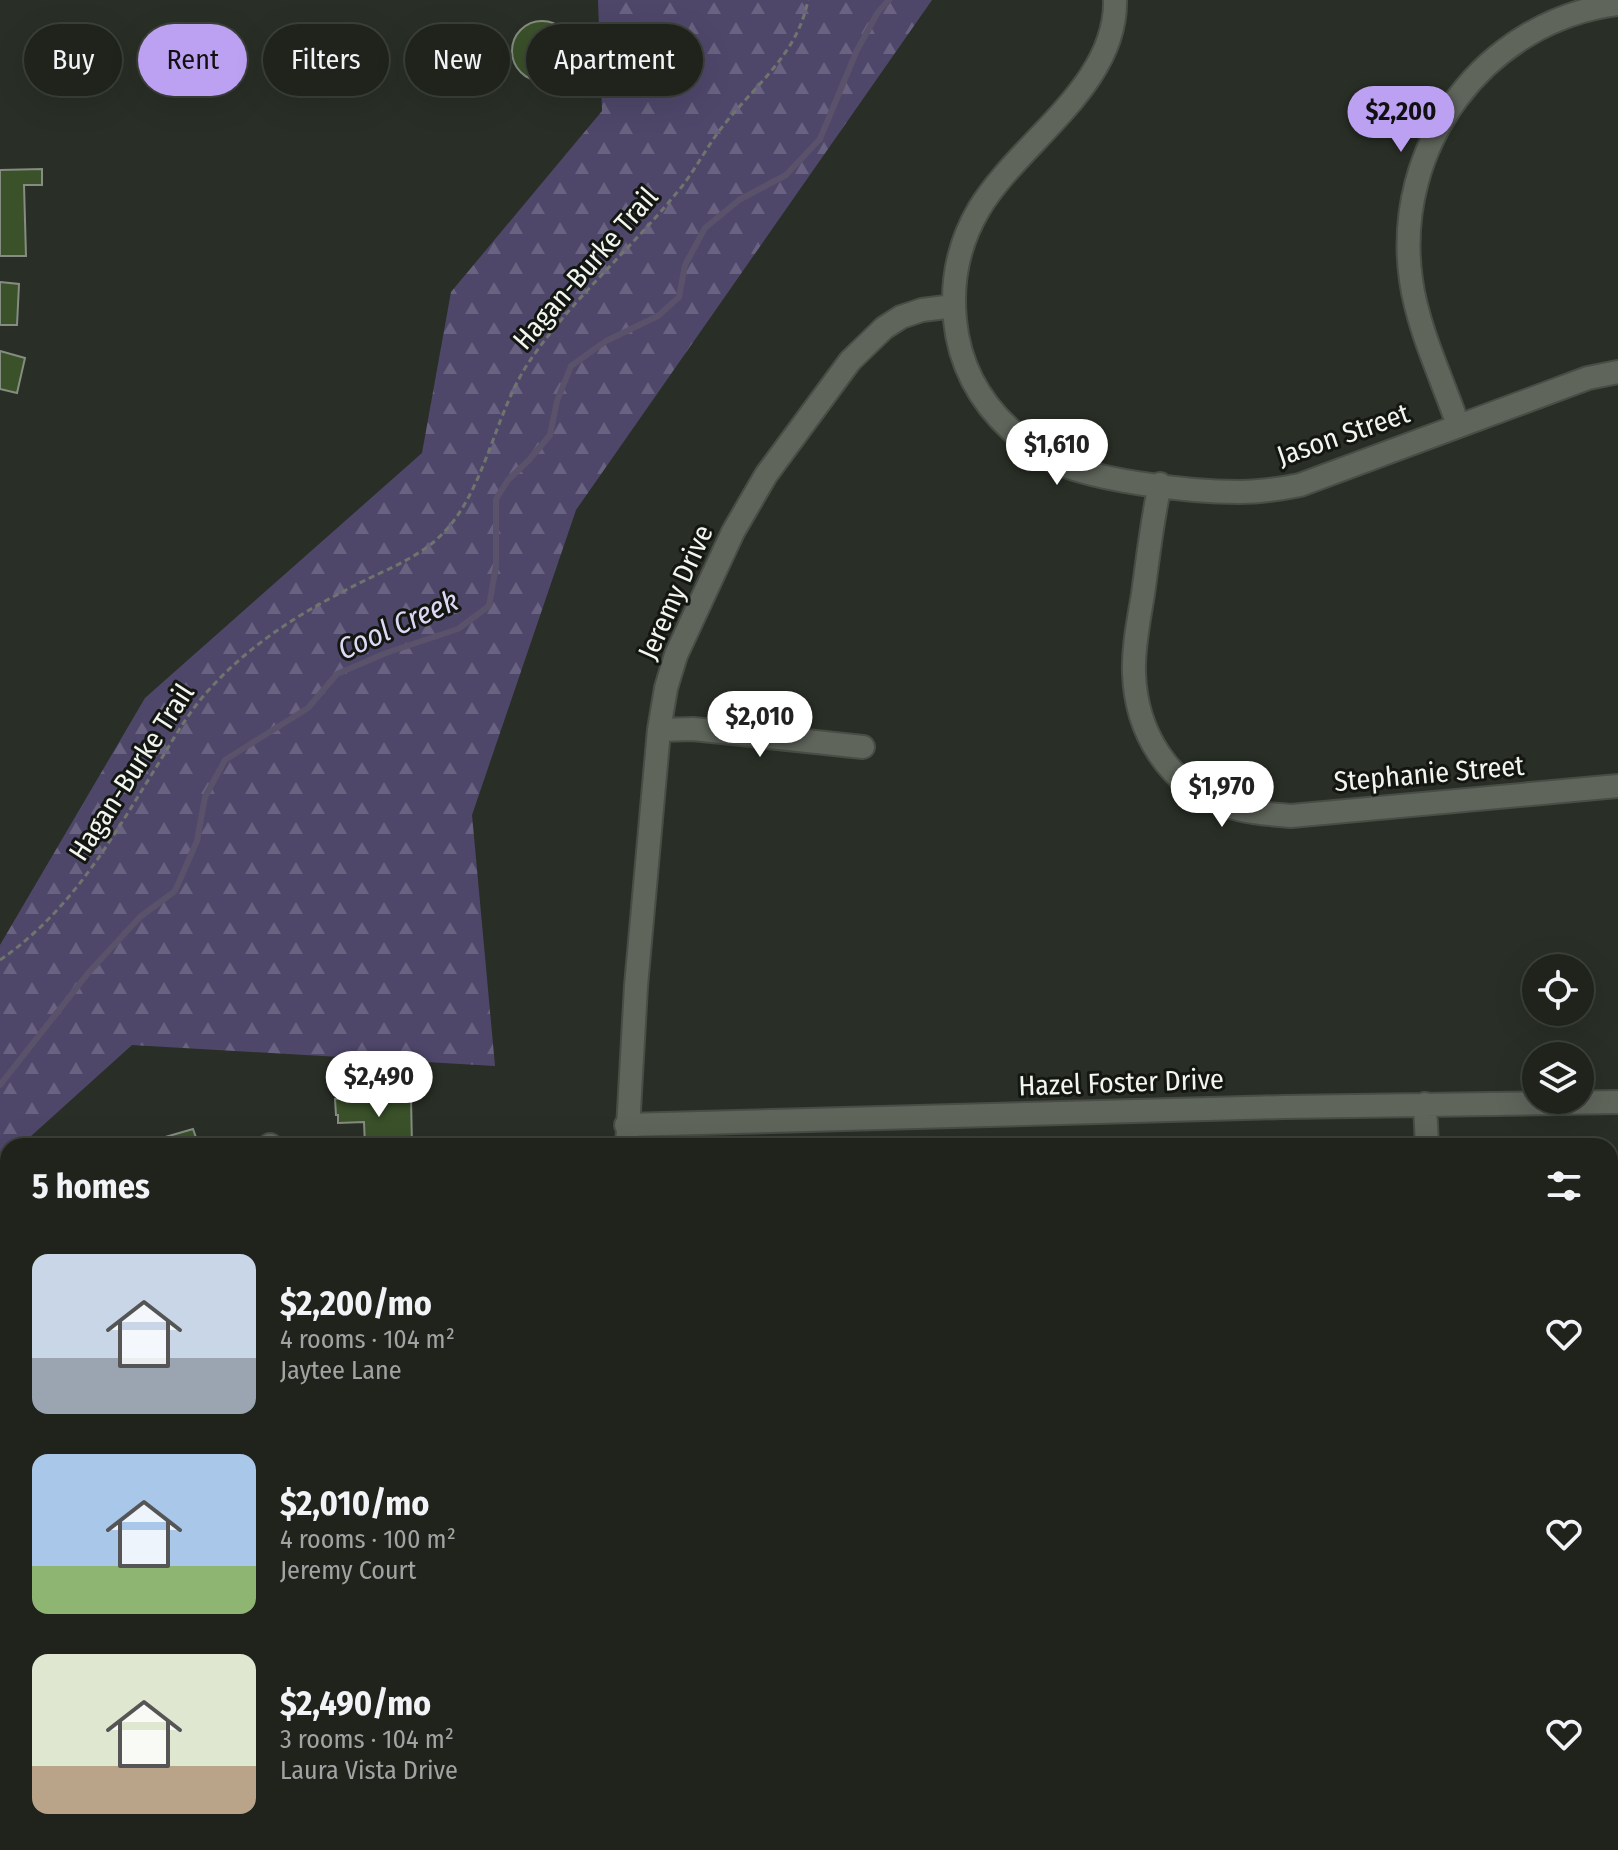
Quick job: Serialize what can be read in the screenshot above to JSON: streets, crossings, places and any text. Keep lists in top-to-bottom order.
{
  "streets": {
    "street": [
      "Jason Street",
      "Jeremy Drive",
      "Stephanie Street",
      "Hazel Foster Drive"
    ],
    "path": ["Hagan-Burke Trail"]
  },
  "crossings": [
    ["Jason Street", "Jeremy Drive"],
    ["Jason Street", "Stephanie Street"],
    ["Jeremy Drive", "Hazel Foster Drive"]
  ],
  "water": ["Cool Creek"],
  "page": {
    "chip": [
      "Buy",
      "Rent",
      "Filters",
      "New",
      "Apartment"
    ],
    "price": [
      "$2,200",
      "$1,610",
      "$2,010",
      "$1,970",
      "$2,490"
    ],
    "heading": "5 homes",
    "list": [
      {
        "name": "$2,200/mo",
        "note": "4 rooms · 104 m² · Jaytee Lane"
      },
      {
        "name": "$2,010/mo",
        "note": "4 rooms · 100 m² · Jeremy Court"
      },
      {
        "name": "$2,490/mo",
        "note": "3 rooms · 104 m² · Laura Vista Drive"
      }
    ]
  }
}
